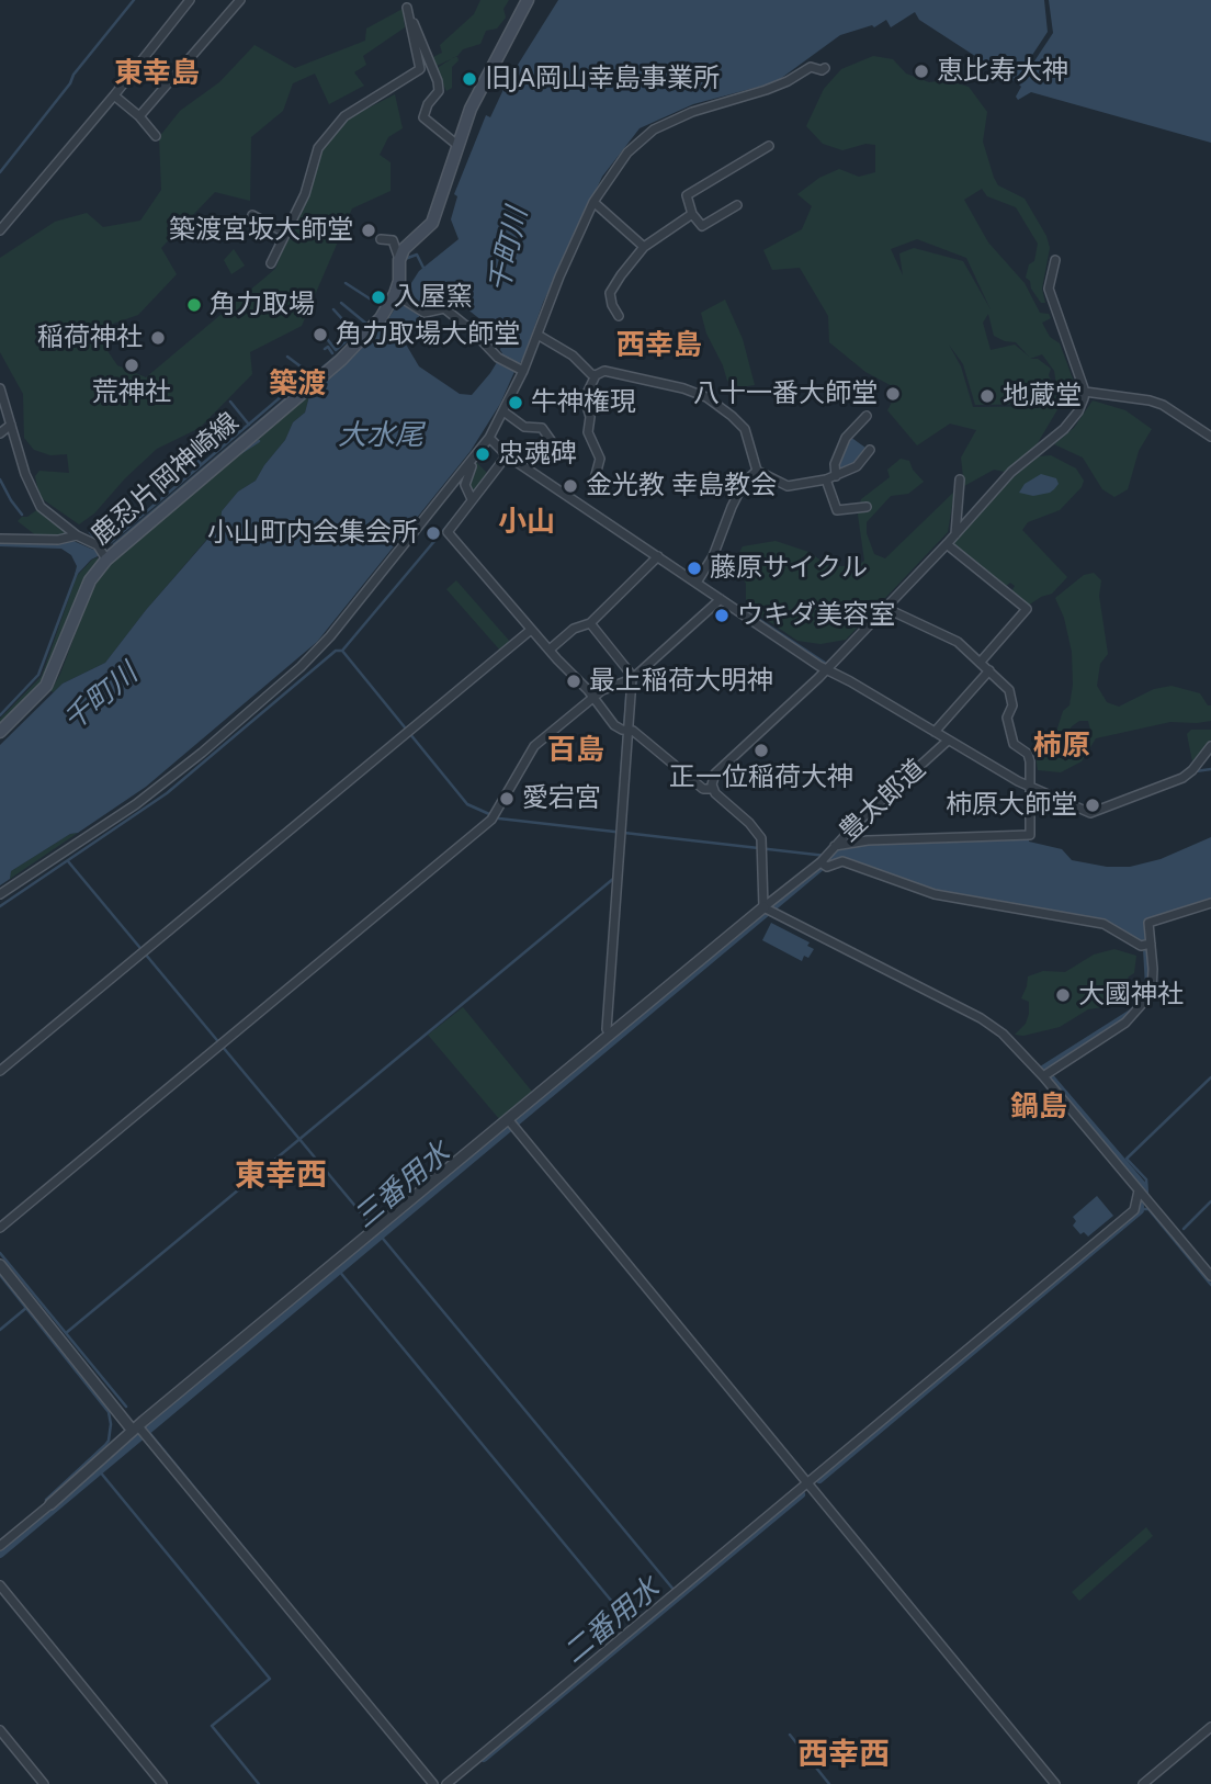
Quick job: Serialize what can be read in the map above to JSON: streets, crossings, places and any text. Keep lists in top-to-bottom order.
{
  "streets": {
    "main road": ["鹿忍片岡神崎線"],
    "street": ["豊太郎道"]
  },
  "districts": [
    "東幸島",
    "西幸島",
    "築渡",
    "小山",
    "柿原",
    "百島",
    "鍋島",
    "東幸西",
    "西幸西"
  ],
  "water": [
    "千町川",
    "大水尾",
    "三番用水",
    "二番用水"
  ],
  "places": [
    "恵比寿大神",
    "旧JA岡山幸島事業所",
    "築渡宮坂大師堂",
    "入屋窯",
    "角力取場",
    "角力取場大師堂",
    "稲荷神社",
    "荒神社",
    "八十一番大師堂",
    "地蔵堂",
    "牛神権現",
    "忠魂碑",
    "金光教 幸島教会",
    "小山町内会集会所",
    "藤原サイクル",
    "ウキダ美容室",
    "最上稲荷大明神",
    "正一位稲荷大神",
    "愛宕宮",
    "柿原大師堂",
    "大國神社"
  ]
}
